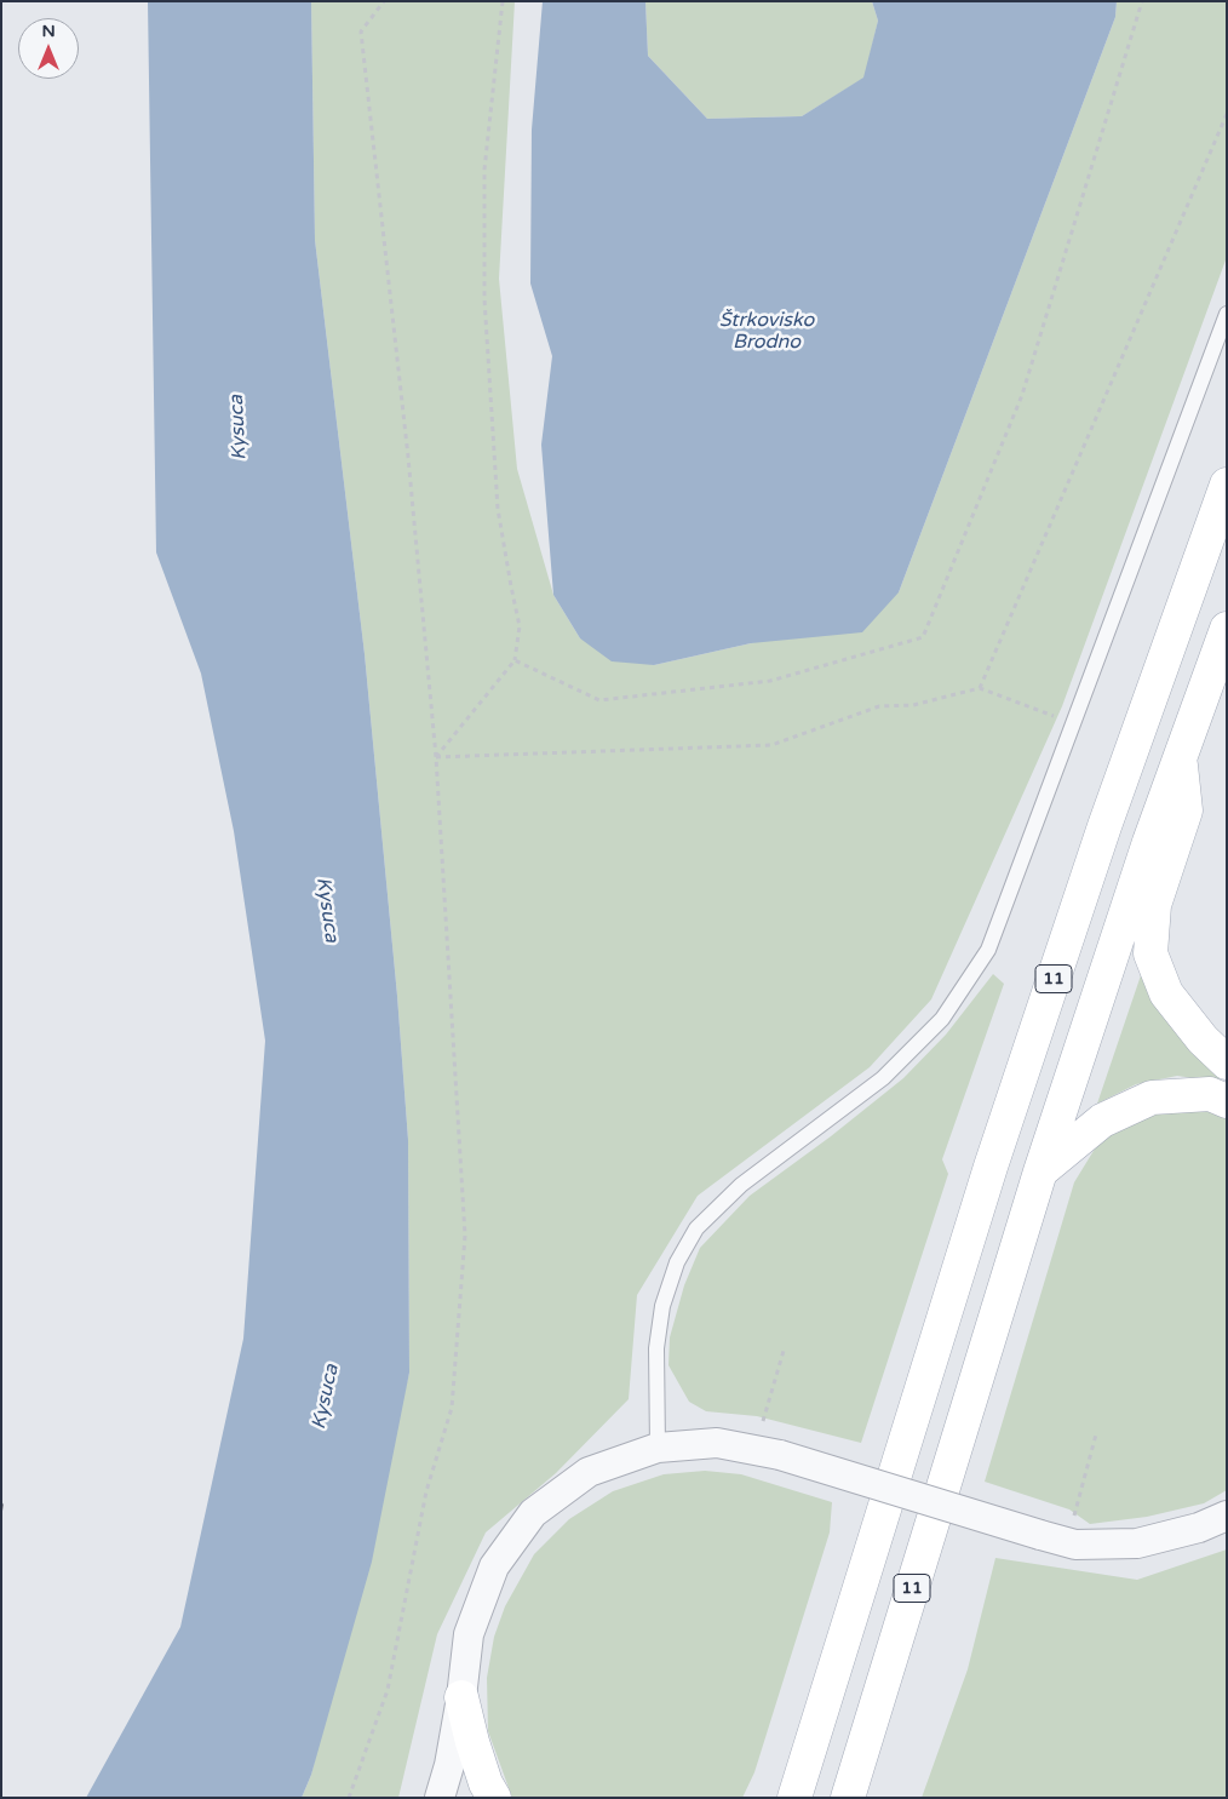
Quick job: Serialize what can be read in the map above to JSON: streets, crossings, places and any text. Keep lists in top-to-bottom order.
{
  "streets": {
    "main road": ["11"]
  },
  "water": ["Štrkovisko Brodno", "Kysuca"],
  "north": "top"
}
